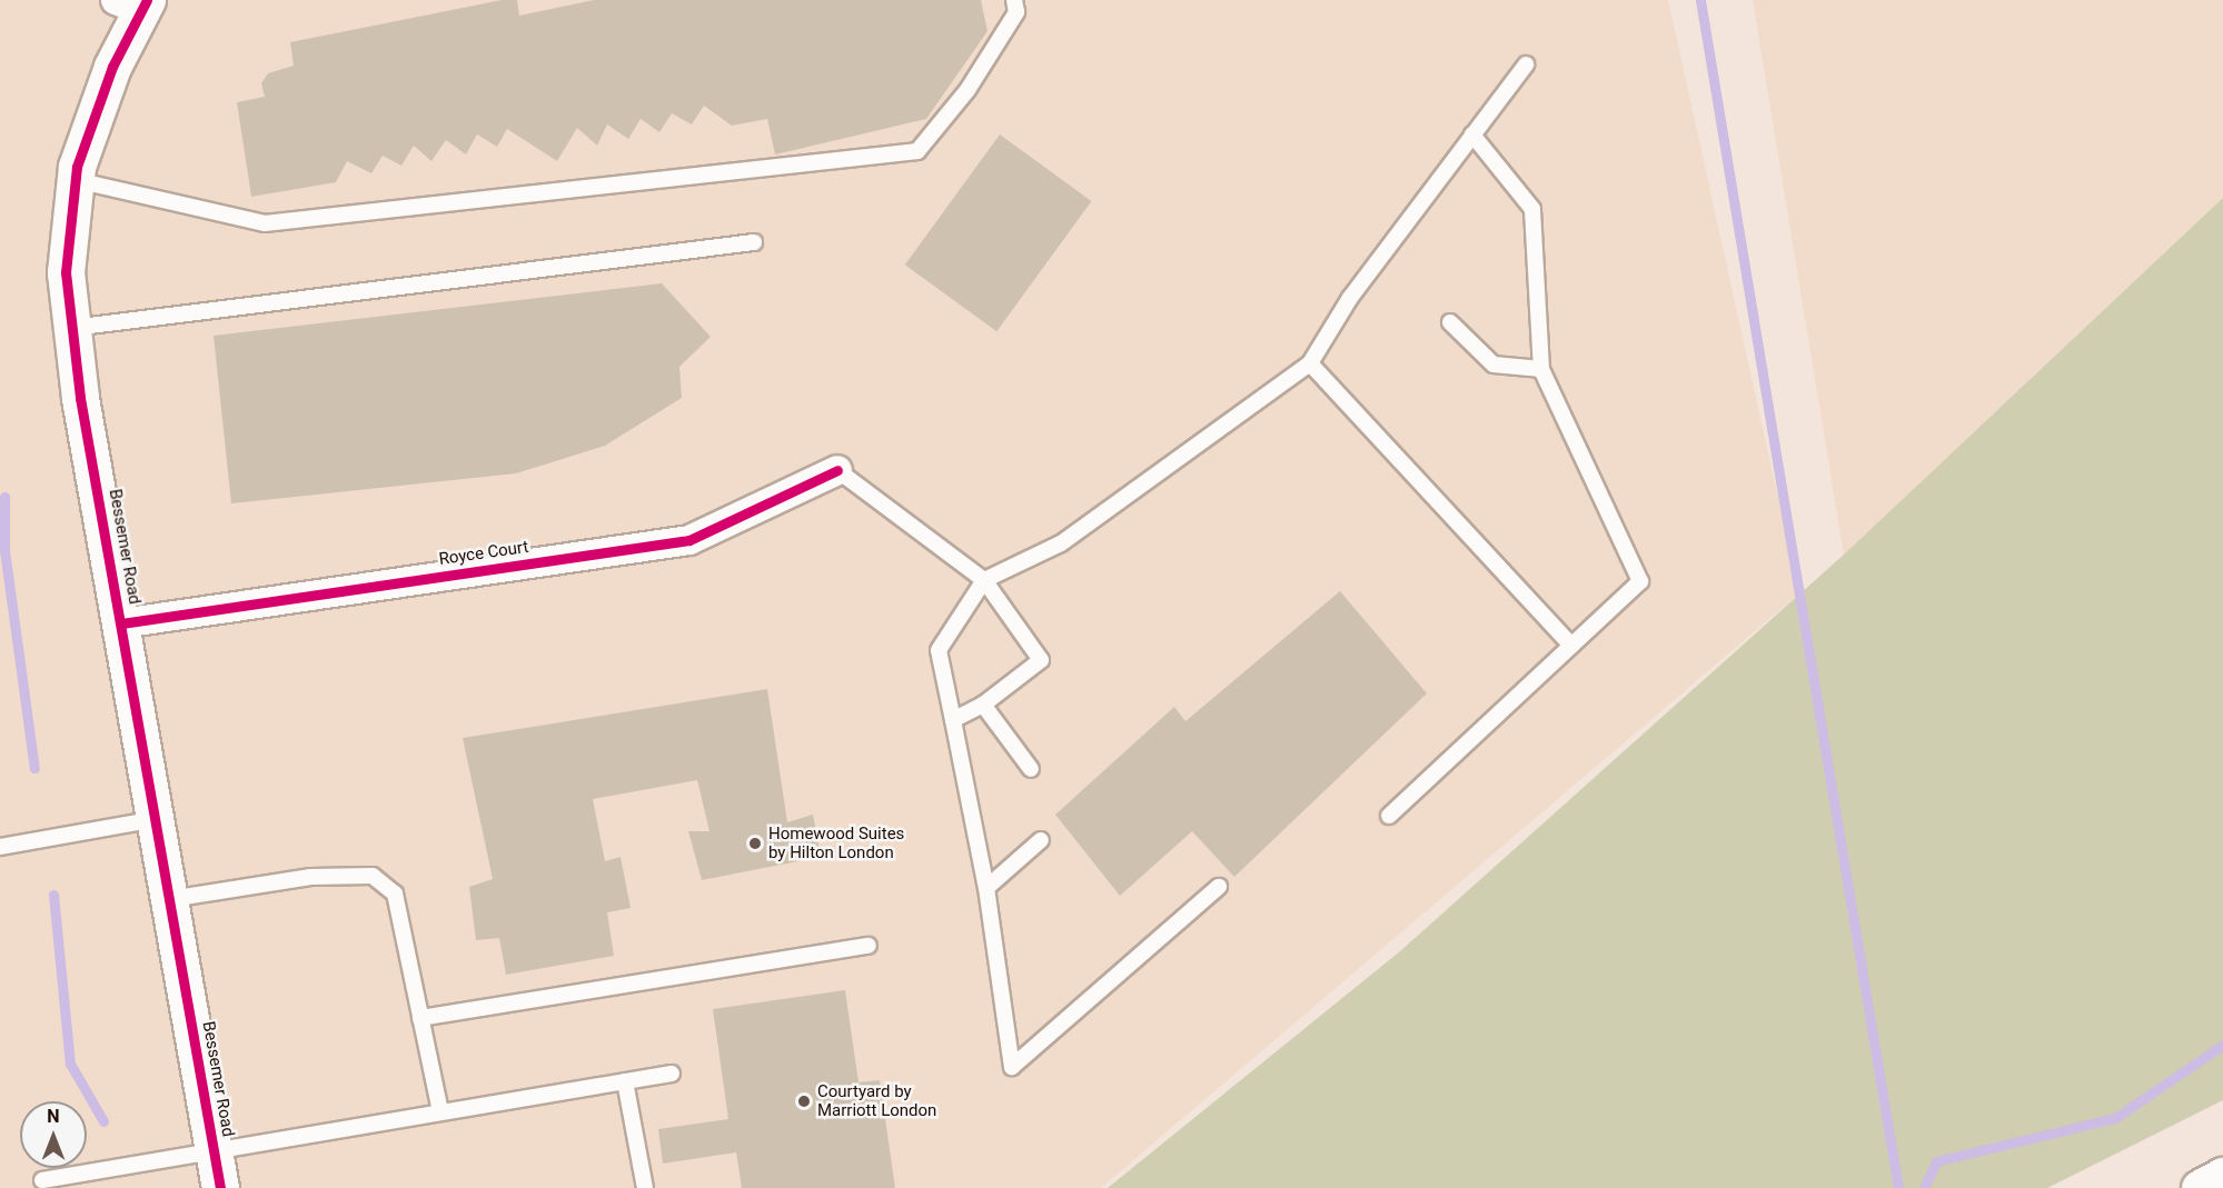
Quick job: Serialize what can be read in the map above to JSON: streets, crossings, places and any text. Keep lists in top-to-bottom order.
{
  "streets": {
    "main road": ["Bessemer Road"],
    "street": ["Royce Court"]
  },
  "crossings": [
    ["Bessemer Road", "Royce Court"]
  ],
  "places": ["Homewood Suites by Hilton London", "Courtyard by Marriott London"],
  "north": "top"
}
